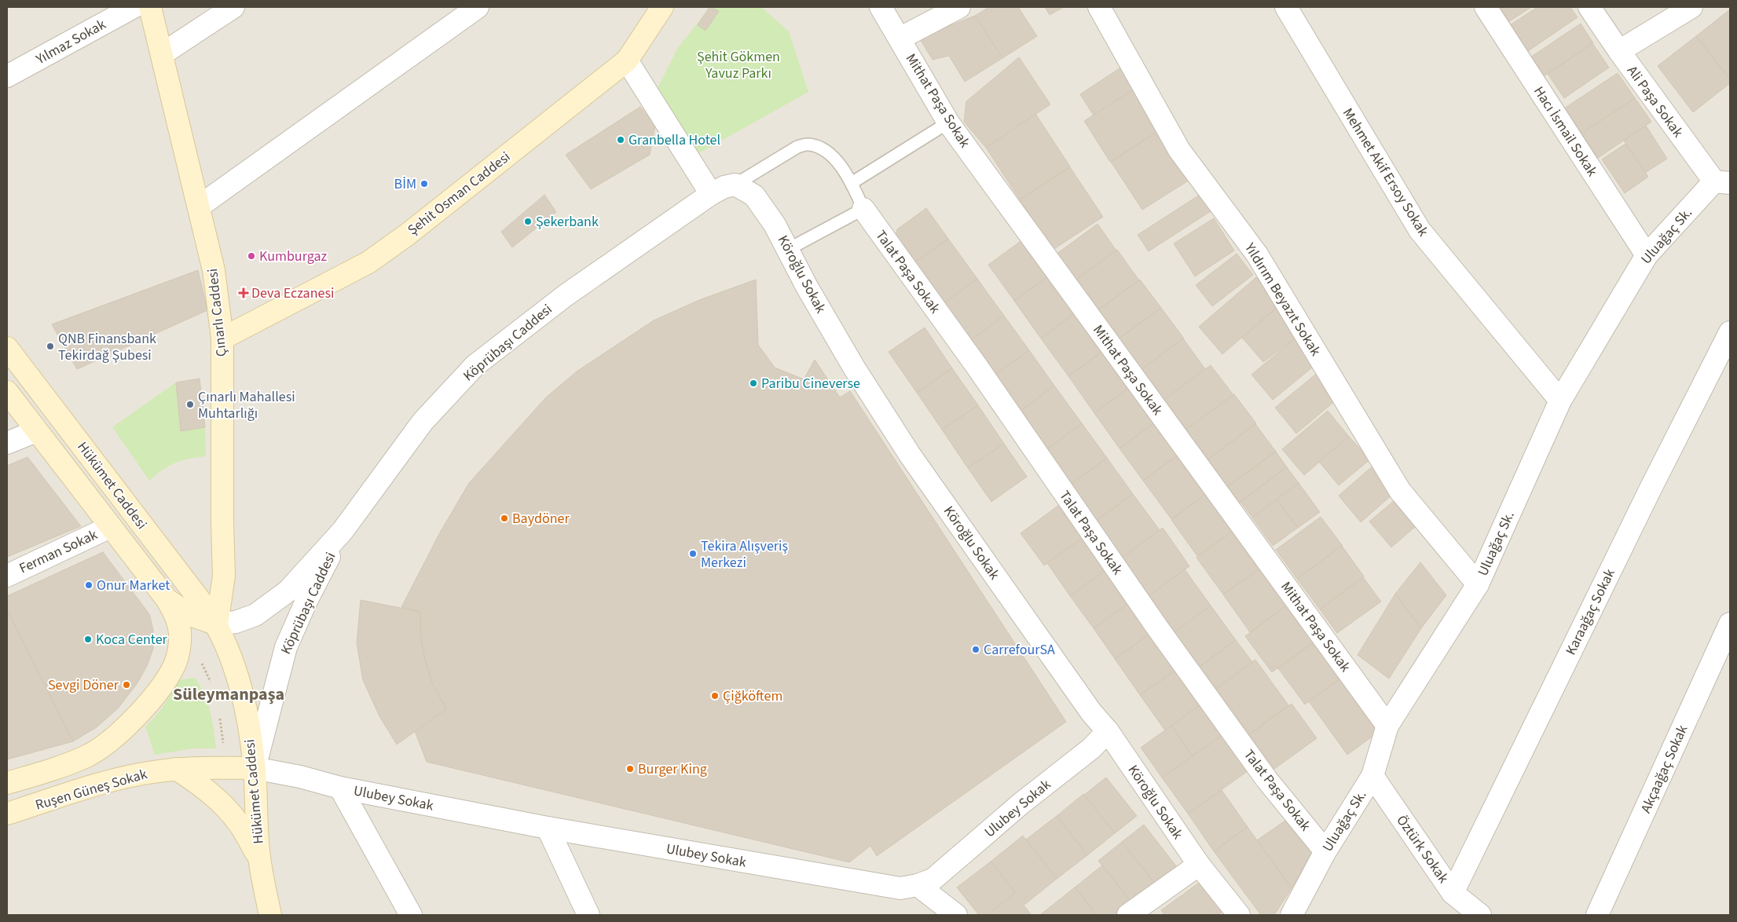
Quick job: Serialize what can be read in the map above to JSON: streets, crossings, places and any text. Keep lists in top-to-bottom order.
{
  "streets": {
    "street": [
      "Yılmaz Sokak",
      "Mithat Paşa Sokak",
      "Ali Paşa Sokak",
      "Hacı İsmail Sokak",
      "Mehmet Akif Ersoy Sokak",
      "Şehit Osman Caddesi",
      "Uluağaç Sk.",
      "Talat Paşa Sokak",
      "Köroğlu Sokak",
      "Yıldırım Beyazıt Sokak",
      "Çınarlı Caddesi",
      "Köprübaşı Caddesi",
      "Hükümet Caddesi",
      "Ferman Sokak",
      "Karaağaç Sokak",
      "Akçaağaç Sokak",
      "Ruşen Güneş Sokak",
      "Ulubey Sokak",
      "Öztürk Sokak"
    ]
  },
  "crossings": [
    ["Mithat Paşa Sokak", "Uluağaç Sk."],
    ["Ali Paşa Sokak", "Uluağaç Sk."],
    ["Hacı İsmail Sokak", "Uluağaç Sk."],
    ["Mehmet Akif Ersoy Sokak", "Uluağaç Sk."],
    ["Şehit Osman Caddesi", "Çınarlı Caddesi"],
    ["Uluağaç Sk.", "Talat Paşa Sokak"],
    ["Uluağaç Sk.", "Yıldırım Beyazıt Sokak"],
    ["Uluağaç Sk.", "Öztürk Sokak"],
    ["Köroğlu Sokak", "Ulubey Sokak"],
    ["Çınarlı Caddesi", "Köprübaşı Caddesi"],
    ["Çınarlı Caddesi", "Hükümet Caddesi"],
    ["Köprübaşı Caddesi", "Hükümet Caddesi"],
    ["Köprübaşı Caddesi", "Ruşen Güneş Sokak"],
    ["Köprübaşı Caddesi", "Ulubey Sokak"],
    ["Hükümet Caddesi", "Ferman Sokak"],
    ["Hükümet Caddesi", "Ruşen Güneş Sokak"],
    ["Hükümet Caddesi", "Ulubey Sokak"],
    ["Karaağaç Sokak", "Öztürk Sokak"],
    ["Ruşen Güneş Sokak", "Ulubey Sokak"]
  ],
  "districts": ["Süleymanpaşa"],
  "parks": ["Şehit Gökmen Yavuz Parkı"],
  "places": {
    "other": [
      "Granbella Hotel",
      "BİM",
      "Şekerbank",
      "Kumburgaz",
      "QNB Finansbank Tekirdağ Şubesi",
      "Paribu Cineverse",
      "Çınarlı Mahallesi Muhtarlığı",
      "Baydöner",
      "Tekira Alışveriş Merkezi",
      "Onur Market",
      "Koca Center",
      "CarrefourSA",
      "Sevgi Döner",
      "Çiğköftem",
      "Burger King"
    ],
    "health": ["Deva Eczanesi"]
  }
}
